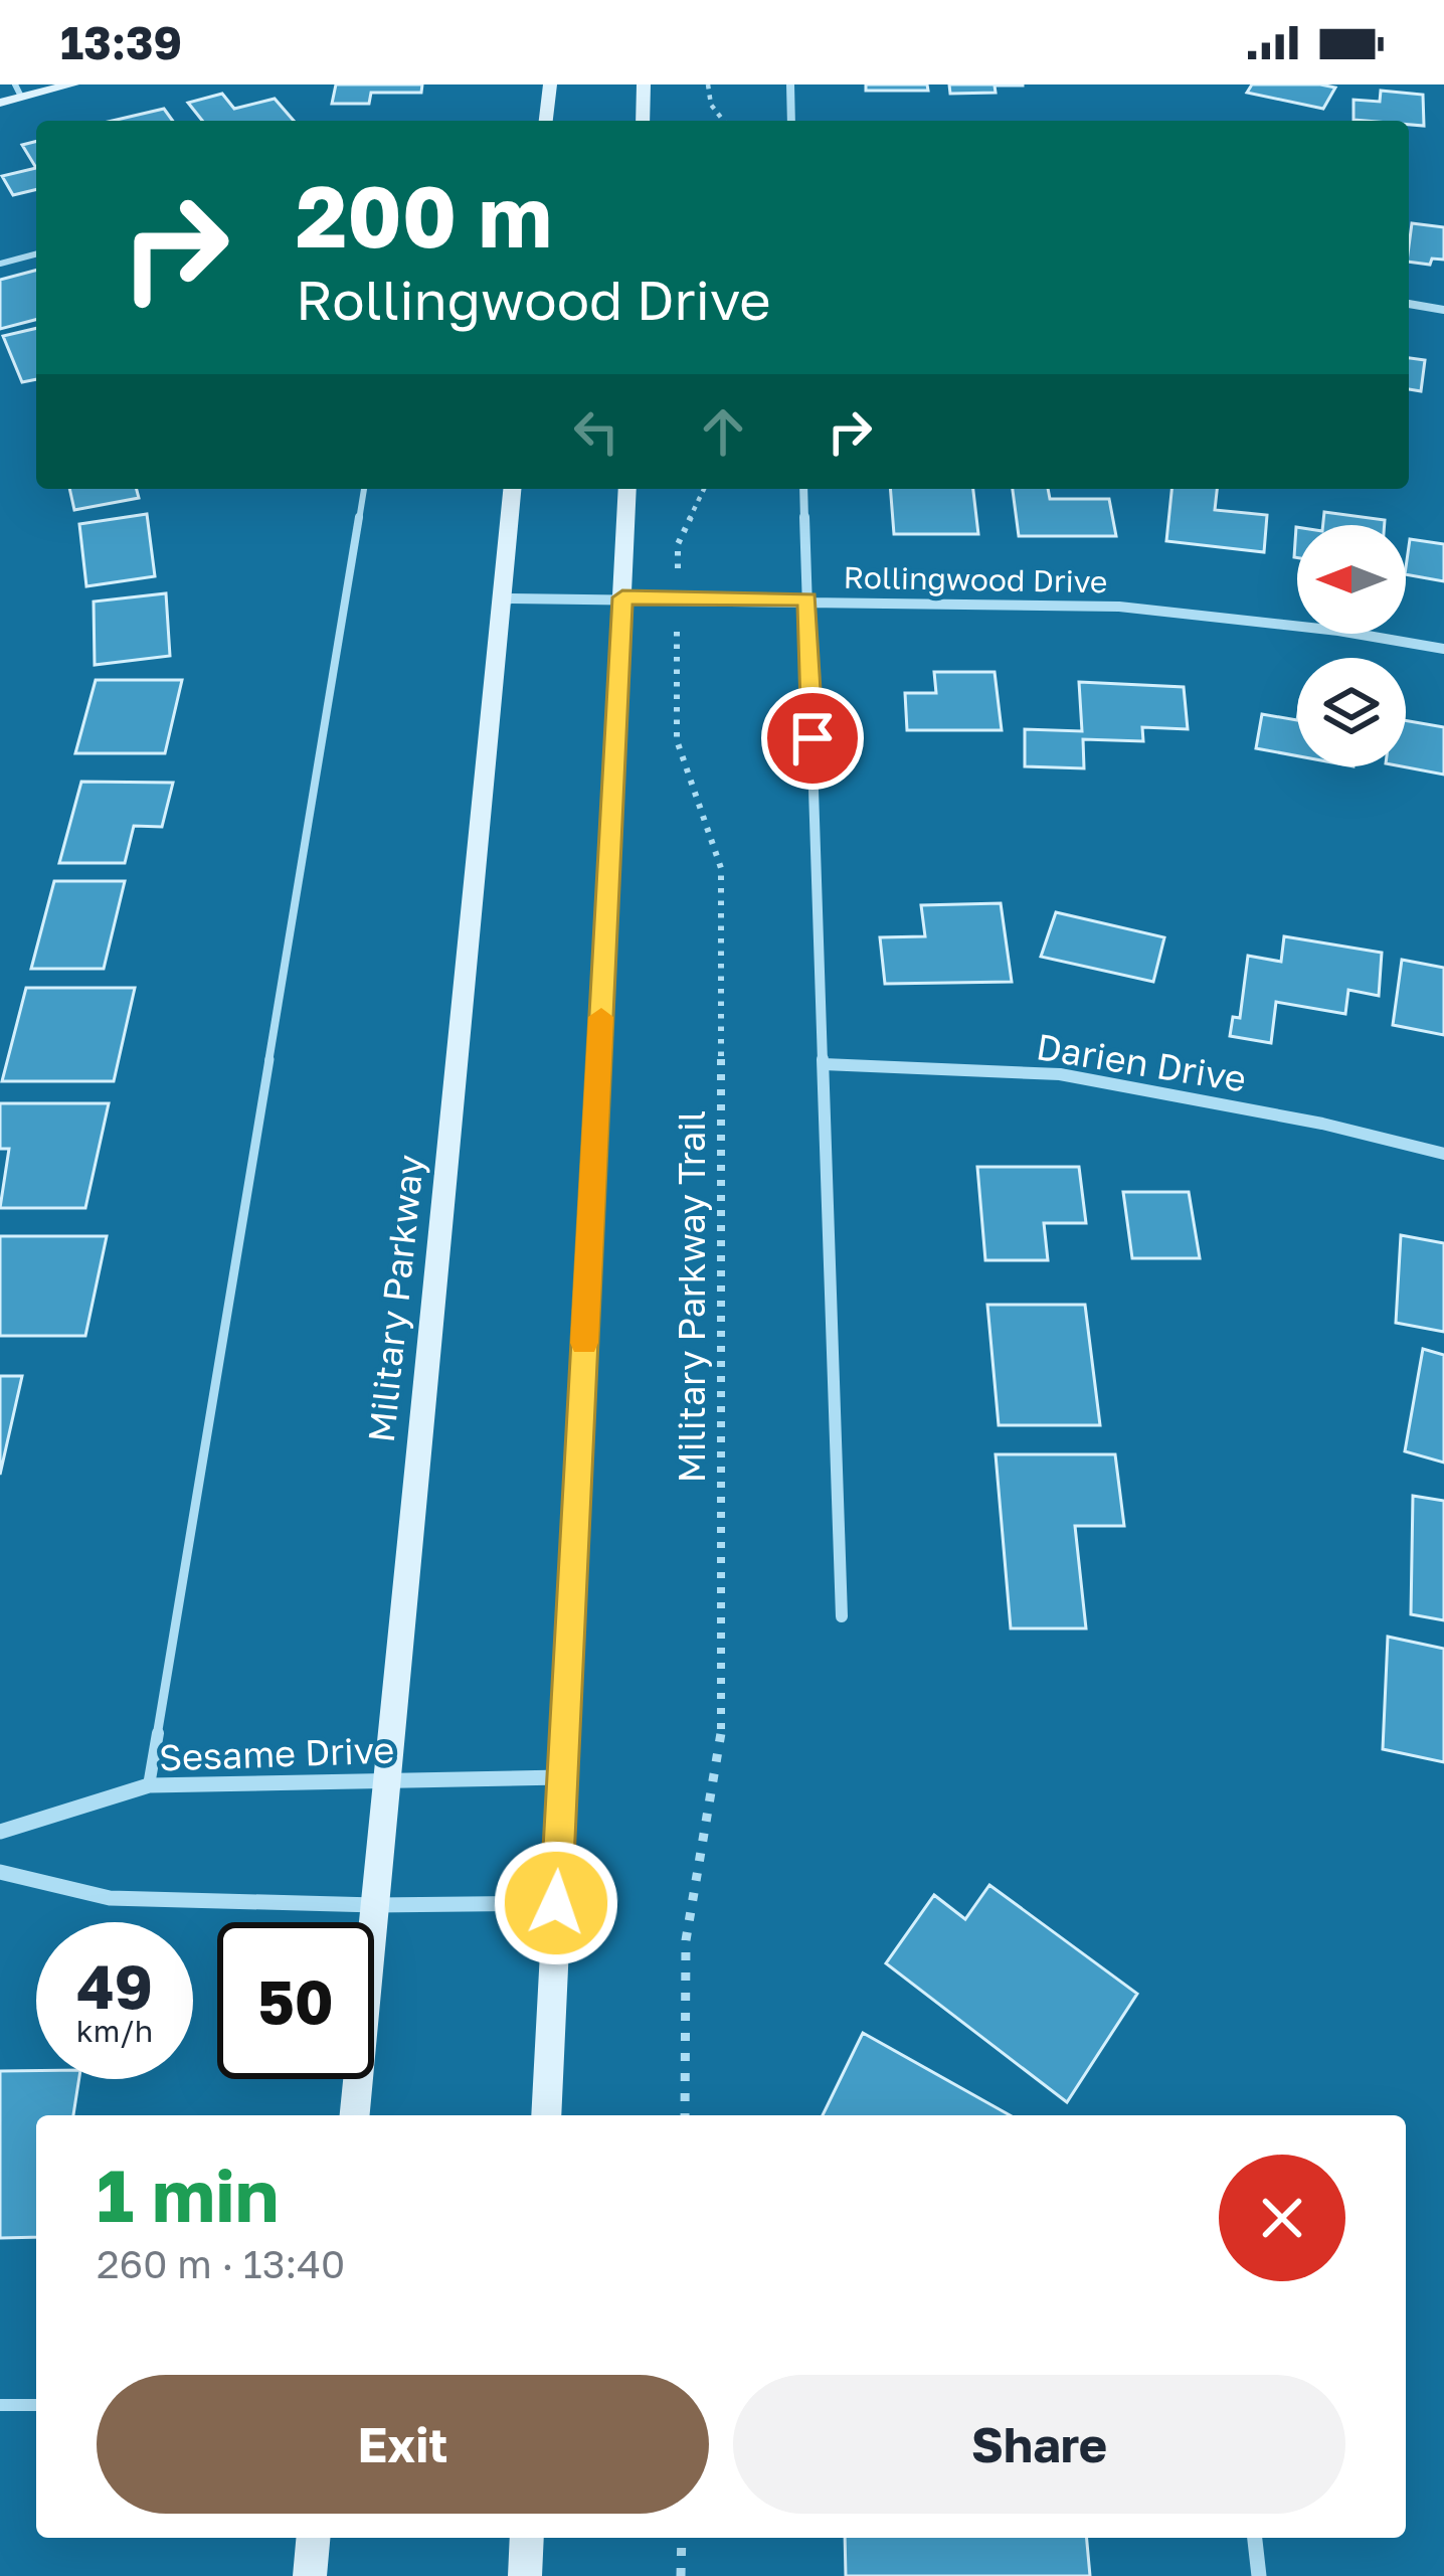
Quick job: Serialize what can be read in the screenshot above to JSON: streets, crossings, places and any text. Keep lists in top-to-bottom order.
{
  "streets": {
    "main road": ["Military Parkway"],
    "street": ["Rollingwood Drive", "Darien Drive", "Sesame Drive"],
    "path": ["Military Parkway Trail"]
  },
  "crossings": [
    ["Rollingwood Drive", "Military Parkway Trail"],
    ["Rollingwood Drive", "Military Parkway"],
    ["Military Parkway", "Sesame Drive"]
  ],
  "north": "left",
  "page": {
    "status": "13:39",
    "turn": ["200 m", "Rollingwood Drive"],
    "speed": "49 km/h",
    "limit": "50",
    "heading": ["1 min", "260 m · 13:40"],
    "buttons": ["Exit", "Share"]
  }
}
